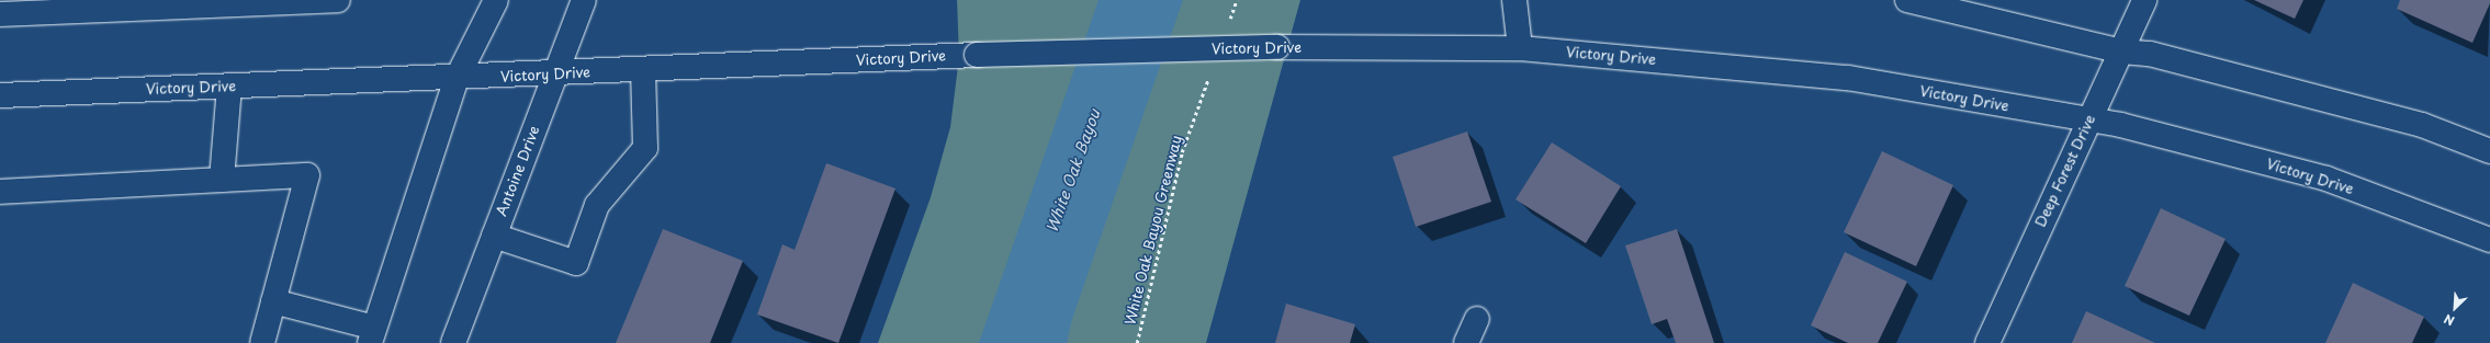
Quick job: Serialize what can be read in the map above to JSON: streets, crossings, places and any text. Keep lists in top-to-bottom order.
{
  "streets": {
    "main road": ["Victory Drive", "Antoine Drive", "Deep Forest Drive"],
    "path": ["White Oak Bayou Greenway"]
  },
  "crossings": [
    ["Victory Drive", "Antoine Drive"],
    ["Victory Drive", "Deep Forest Drive"]
  ],
  "water": ["White Oak Bayou"],
  "north": "bottom left"
}
